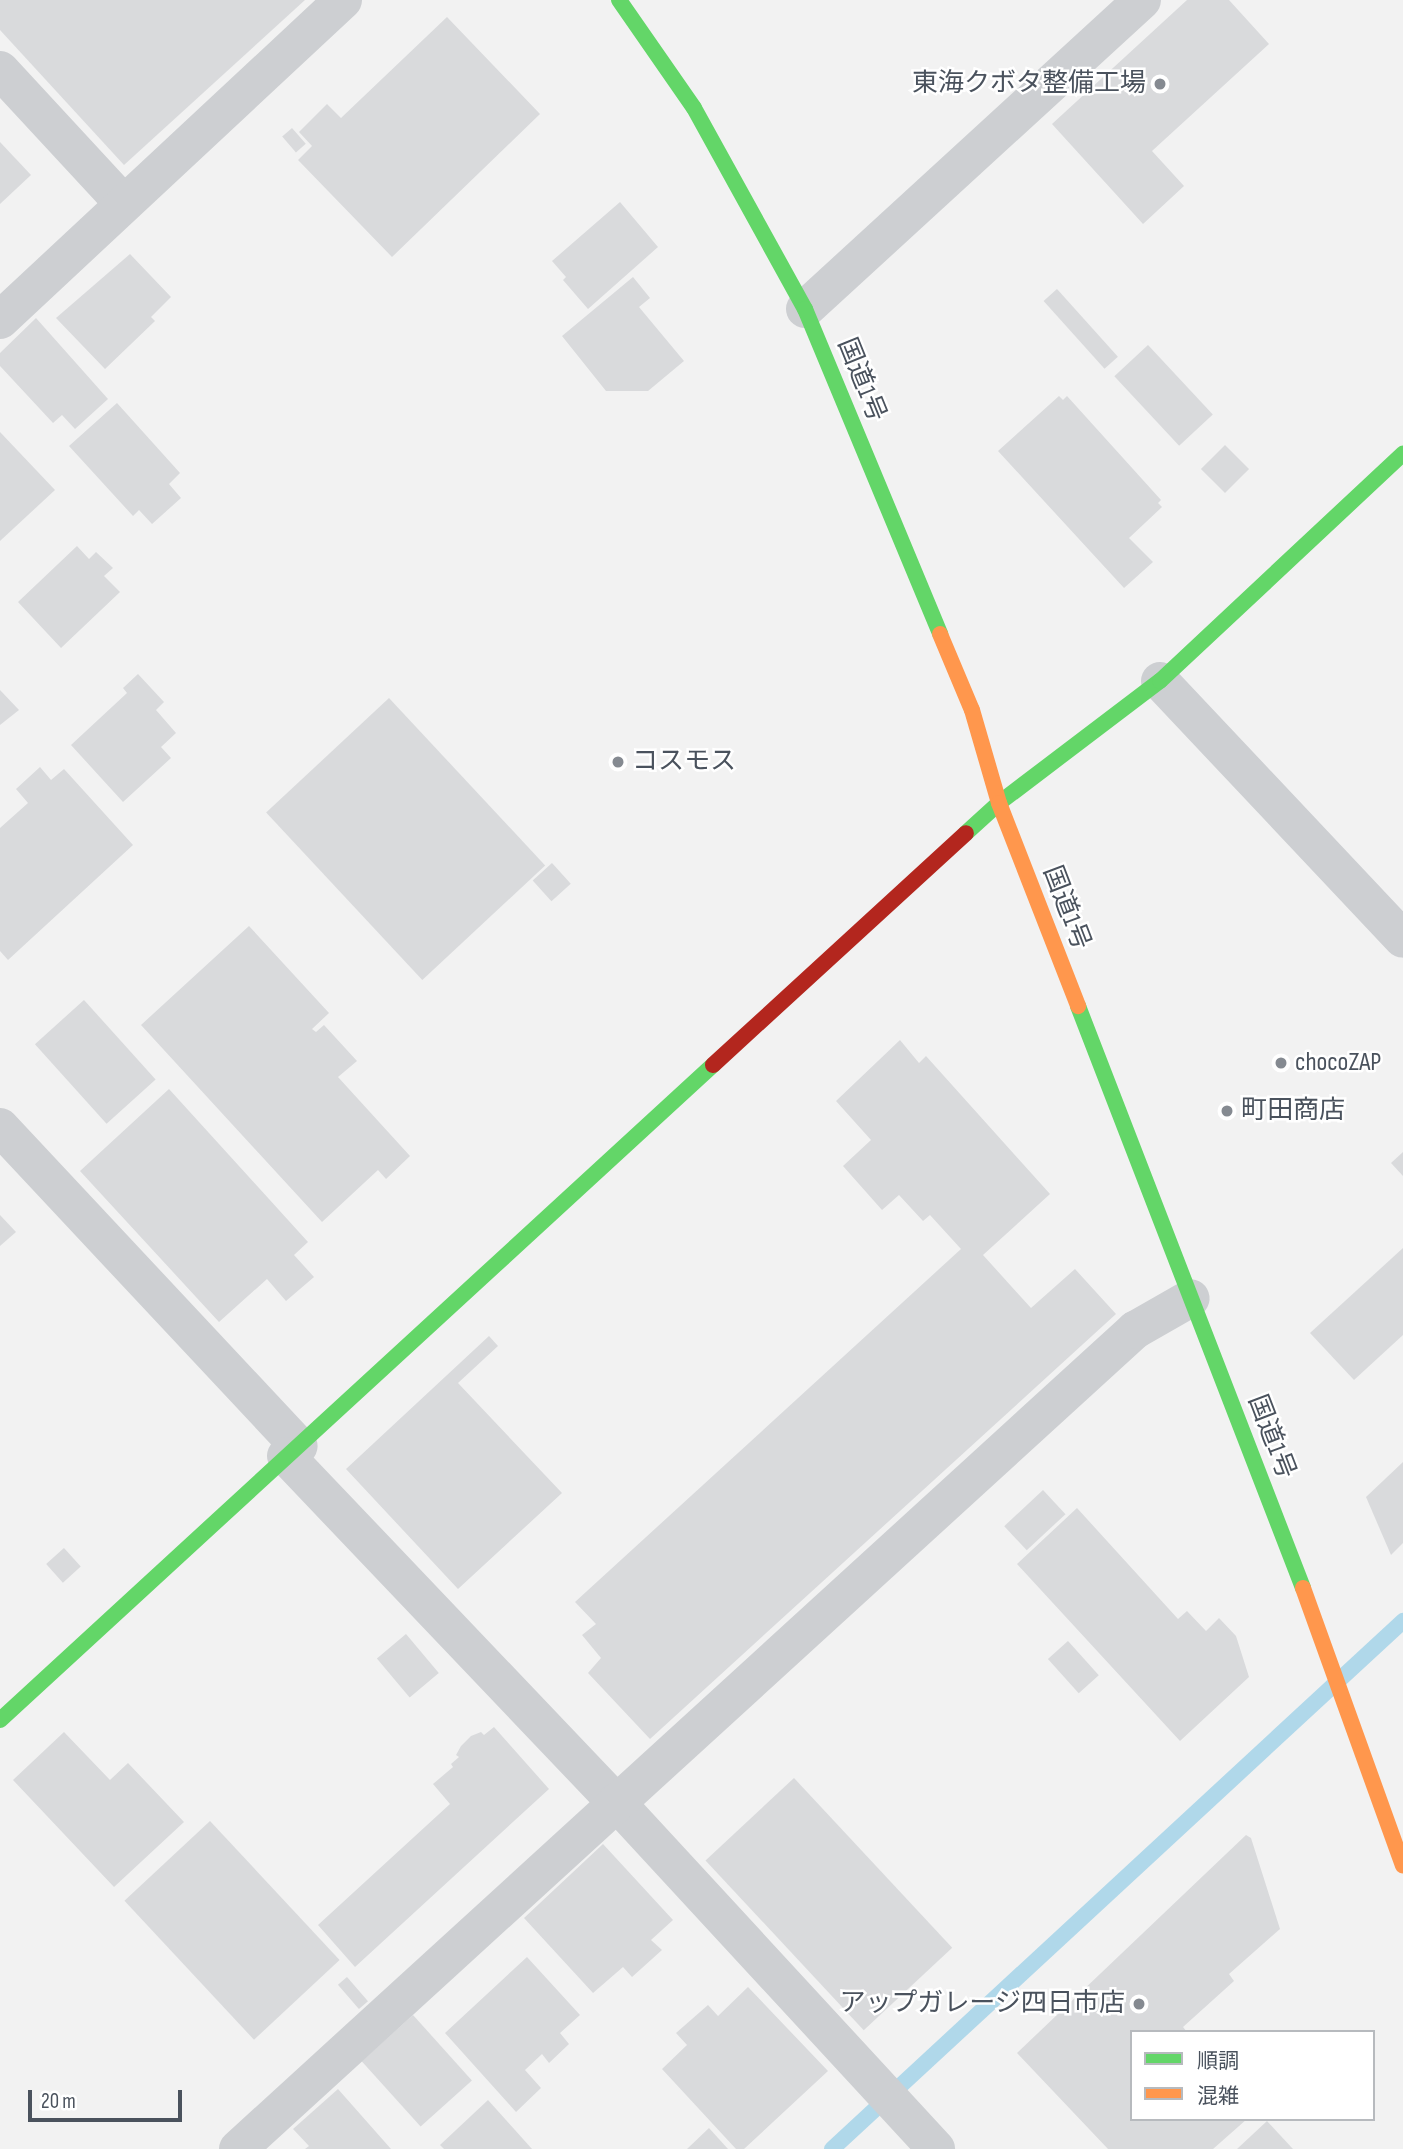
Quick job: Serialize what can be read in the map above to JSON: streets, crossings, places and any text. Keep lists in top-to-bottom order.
{
  "streets": {
    "main road": ["国道1号"]
  },
  "places": [
    "東海クボタ整備工場",
    "コスモス",
    "chocoZAP",
    "町田商店",
    "アップガレージ四日市店"
  ],
  "legend": ["順調", "混雑"],
  "scale_bar": "20 m"
}
